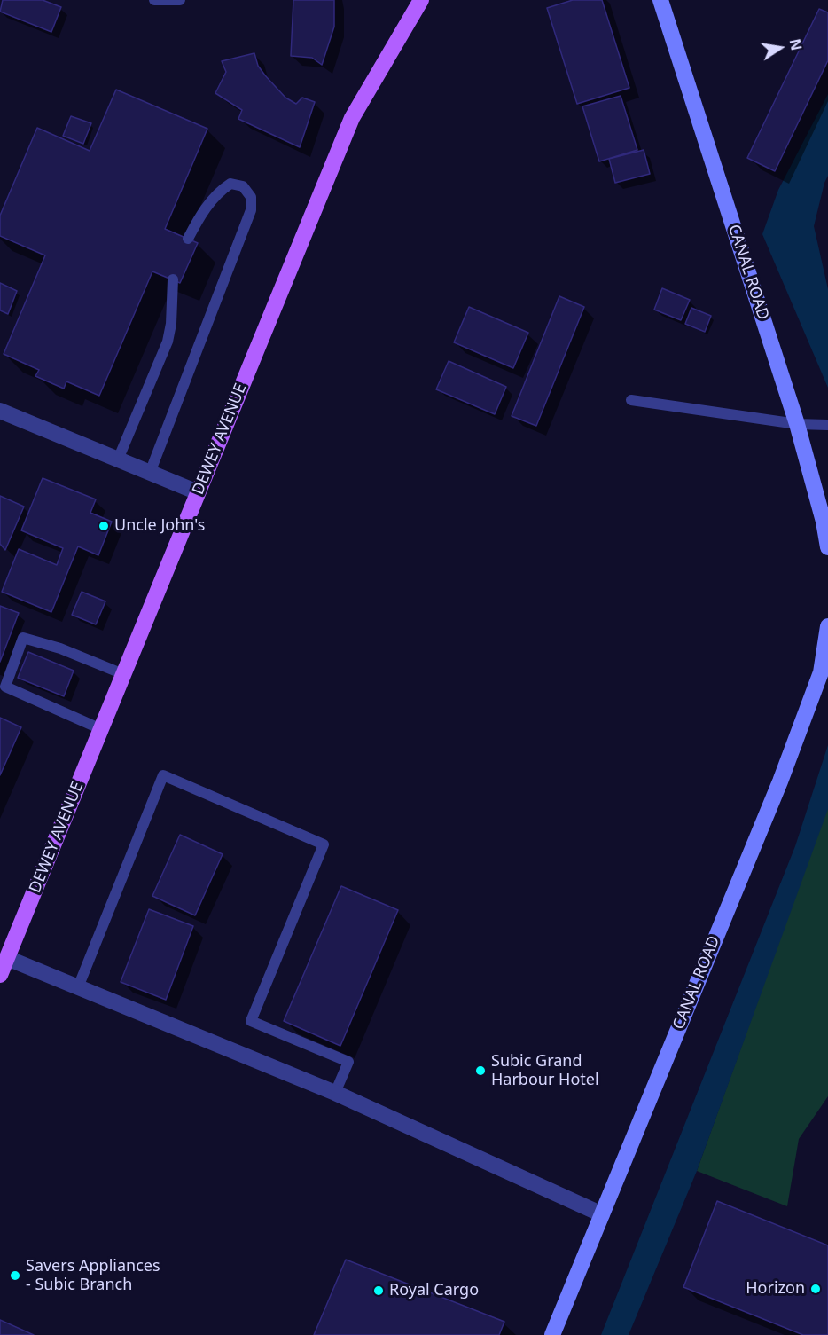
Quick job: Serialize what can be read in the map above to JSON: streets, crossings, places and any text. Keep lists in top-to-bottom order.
{
  "streets": {
    "main road": ["CANAL ROAD", "DEWEY AVENUE"]
  },
  "places": [
    "Uncle John's",
    "Subic Grand Harbour Hotel",
    "Savers Appliances - Subic Branch",
    "Horizon",
    "Royal Cargo"
  ],
  "north": "right"
}
